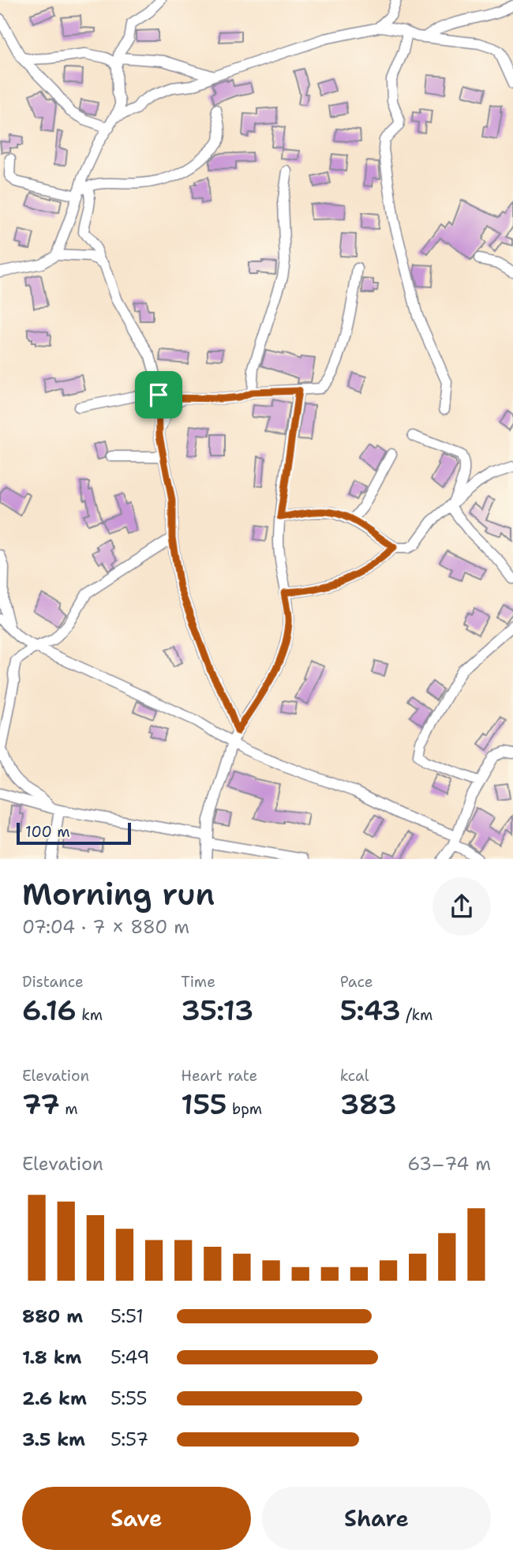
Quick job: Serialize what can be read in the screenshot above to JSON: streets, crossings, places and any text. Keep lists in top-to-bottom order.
{
  "scale_bar": "100 m",
  "page": {
    "scale": "100 m",
    "heading": ["Morning run", "07:04 · 7 × 880 m"],
    "stats": [
      ["Distance", "6.16 km"],
      ["Time", "35:13"],
      ["Pace", "5:43 /km"],
      ["Elevation", "77 m"],
      ["Heart rate", "155 bpm"],
      ["kcal", "383"]
    ],
    "chart": ["Elevation", "63–74 m"],
    "list": [
      {
        "name": "880 m",
        "note": "5:51"
      },
      {
        "name": "1.8 km",
        "note": "5:49"
      },
      {
        "name": "2.6 km",
        "note": "5:55"
      },
      {
        "name": "3.5 km",
        "note": "5:57"
      }
    ],
    "buttons": ["Save", "Share"]
  }
}
